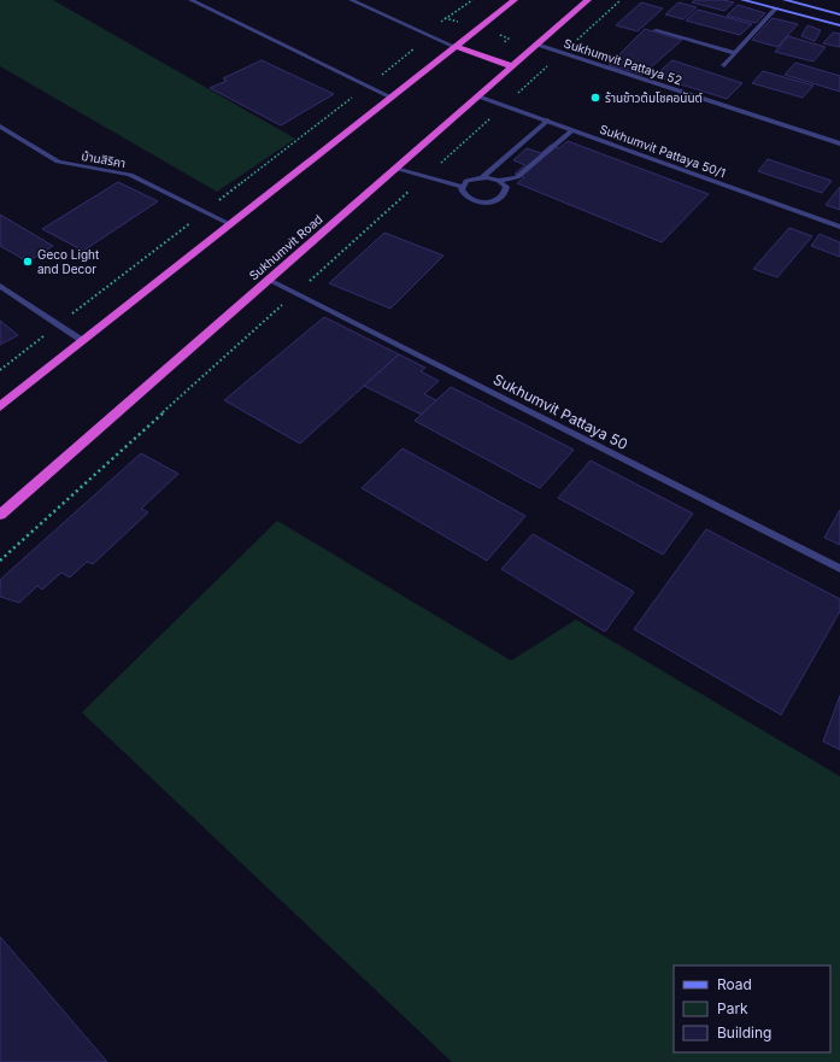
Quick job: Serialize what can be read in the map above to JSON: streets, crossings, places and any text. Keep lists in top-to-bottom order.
{
  "streets": {
    "highway": ["Sukhumvit Road"],
    "street": [
      "Sukhumvit Pattaya 52",
      "Sukhumvit Pattaya 50/1",
      "บ้านสิริคา",
      "Sukhumvit Pattaya 50"
    ]
  },
  "crossings": [
    ["Sukhumvit Pattaya 52", "Sukhumvit Road"],
    ["Sukhumvit Pattaya 50/1", "Sukhumvit Road"],
    ["Sukhumvit Road", "Sukhumvit Pattaya 50"]
  ],
  "places": ["ร้านข้าวต้มโชคอนันต์", "Geco Light and Decor"],
  "legend": ["Road", "Park", "Building"]
}
